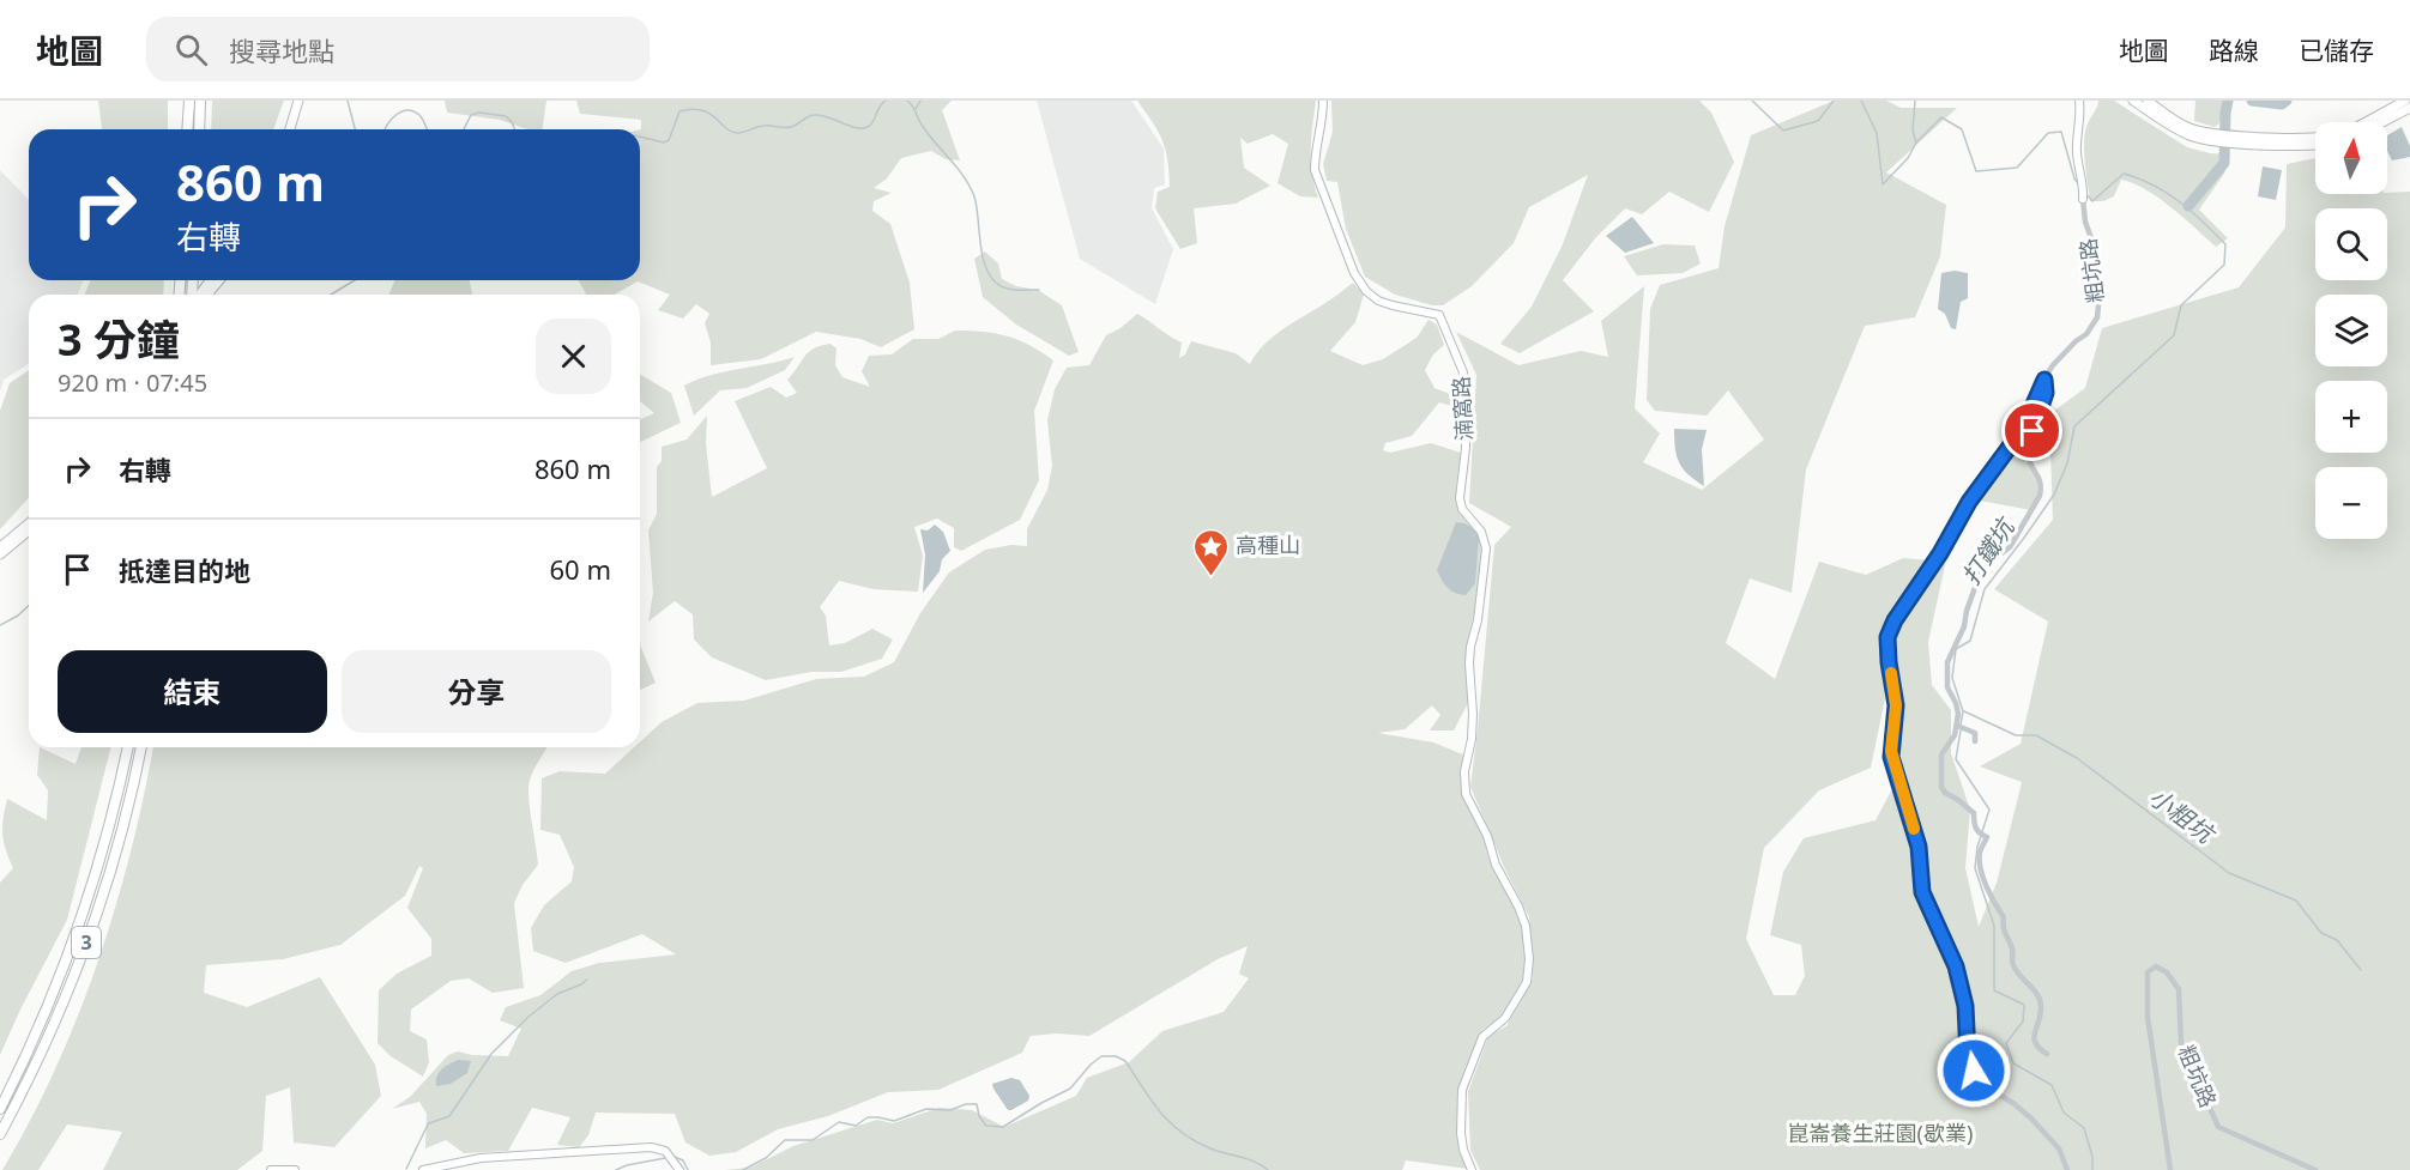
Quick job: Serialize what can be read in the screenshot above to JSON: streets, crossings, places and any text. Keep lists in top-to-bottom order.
{
  "streets": {
    "highway": ["3"],
    "street": ["粗坑路", "湳窩路"]
  },
  "water": ["打鐵坑", "小粗坑"],
  "parks": ["崑崙養生莊園(歇業)"],
  "places": {
    "place": ["高種山"]
  },
  "north": "top",
  "page": {
    "header": "地圖",
    "search": "搜尋地點",
    "nav": ["地圖", "路線", "已儲存"],
    "map_buttons": ["+", "−"],
    "turn": ["860 m", "右轉"],
    "heading": ["3 分鐘", "920 m · 07:45"],
    "list": [
      {
        "name": "右轉",
        "value": "860 m"
      },
      {
        "name": "抵達目的地",
        "value": "60 m"
      }
    ],
    "buttons": ["結束", "分享"]
  }
}
